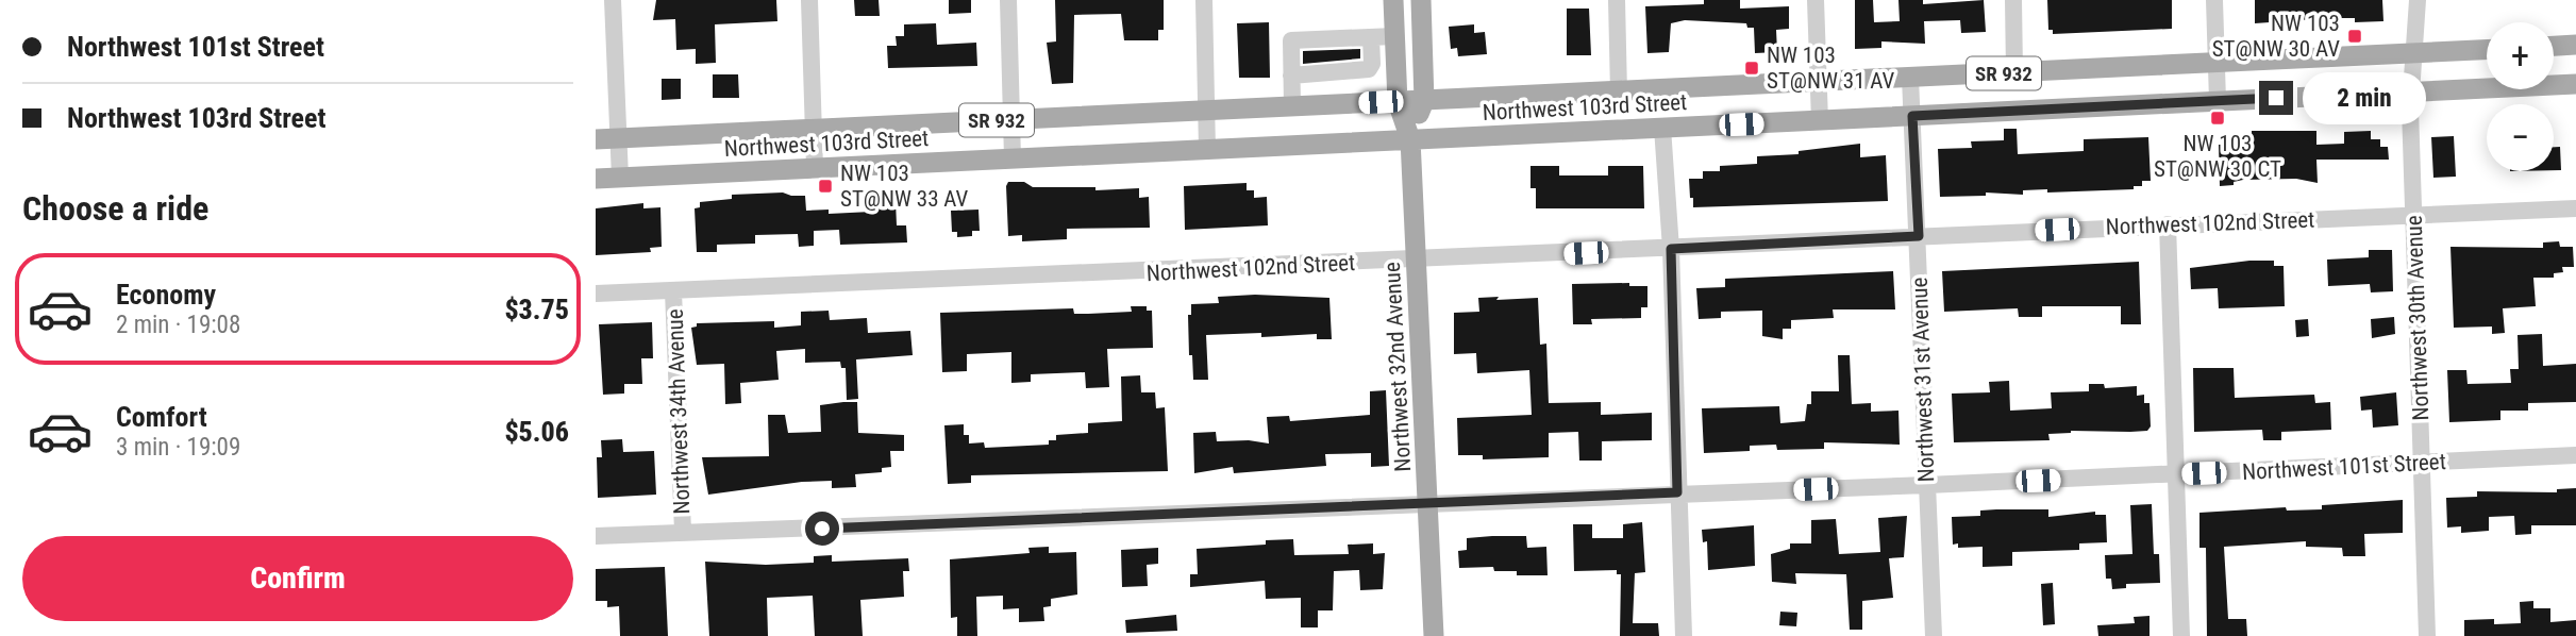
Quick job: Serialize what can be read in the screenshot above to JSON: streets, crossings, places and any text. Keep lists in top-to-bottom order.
{
  "streets": {
    "main road": ["SR 932", "Northwest 103rd Street", "Northwest 32nd Avenue"],
    "street": [
      "Northwest 102nd Street",
      "Northwest 30th Avenue",
      "Northwest 31st Avenue",
      "Northwest 34th Avenue",
      "Northwest 101st Street"
    ]
  },
  "crossings": [
    ["Northwest 103rd Street", "Northwest 30th Avenue"],
    ["Northwest 103rd Street", "Northwest 32nd Avenue"],
    ["Northwest 103rd Street", "Northwest 31st Avenue"],
    ["Northwest 102nd Street", "Northwest 30th Avenue"],
    ["Northwest 102nd Street", "Northwest 32nd Avenue"],
    ["Northwest 102nd Street", "Northwest 31st Avenue"],
    ["Northwest 102nd Street", "Northwest 34th Avenue"],
    ["Northwest 30th Avenue", "Northwest 101st Street"],
    ["Northwest 32nd Avenue", "Northwest 101st Street"],
    ["Northwest 31st Avenue", "Northwest 101st Street"],
    ["Northwest 34th Avenue", "Northwest 101st Street"]
  ],
  "places": {
    "transit": [
      "NW 103 ST@NW 30 AV",
      "NW 103 ST@NW 31 AV",
      "NW 103 ST@NW 30 CT",
      "NW 103 ST@NW 33 AV"
    ]
  },
  "page": {
    "banner": ["Northwest 101st Street", "Northwest 103rd Street"],
    "map_buttons": ["+", "−"],
    "bubble": "2 min",
    "heading": "Choose a ride",
    "list": [
      {
        "name": "Economy",
        "note": "2 min · 19:08",
        "value": "$3.75"
      },
      {
        "name": "Comfort",
        "note": "3 min · 19:09",
        "value": "$5.06"
      }
    ],
    "buttons": "Confirm"
  }
}
